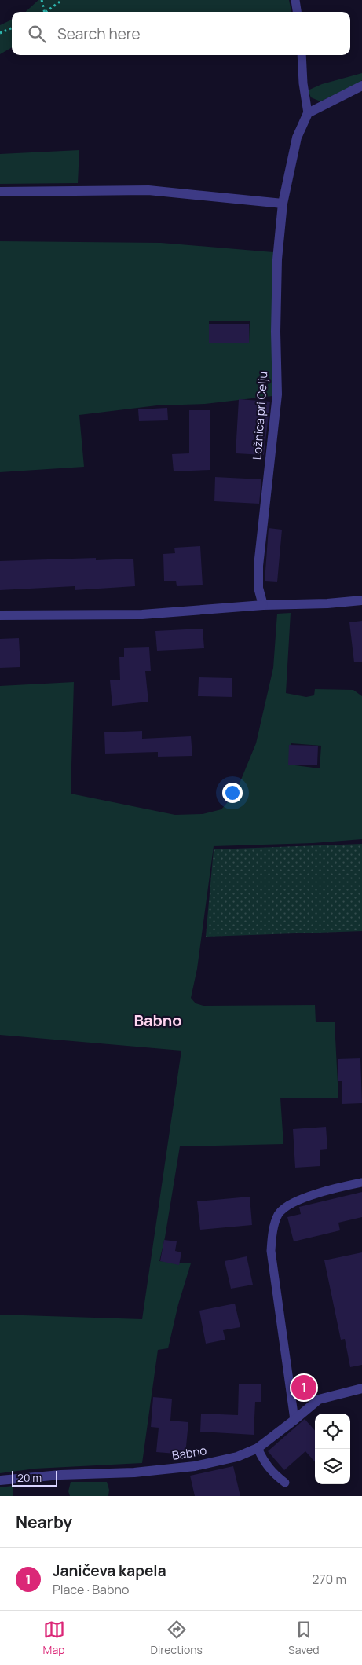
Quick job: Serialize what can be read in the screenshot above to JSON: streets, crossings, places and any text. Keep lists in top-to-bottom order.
{
  "streets": {
    "street": ["Ložnica pri Celju", "Babno"]
  },
  "districts": ["Babno"],
  "scale_bar": "20 m",
  "page": {
    "search": "Search here",
    "pins": "1",
    "scale": "20 m",
    "heading": "Nearby",
    "list": [
      {
        "mark": "1",
        "name": "Janičeva kapela",
        "note": "Place · Babno",
        "value": "270 m"
      }
    ],
    "nav": ["Map", "Directions", "Saved"]
  }
}
